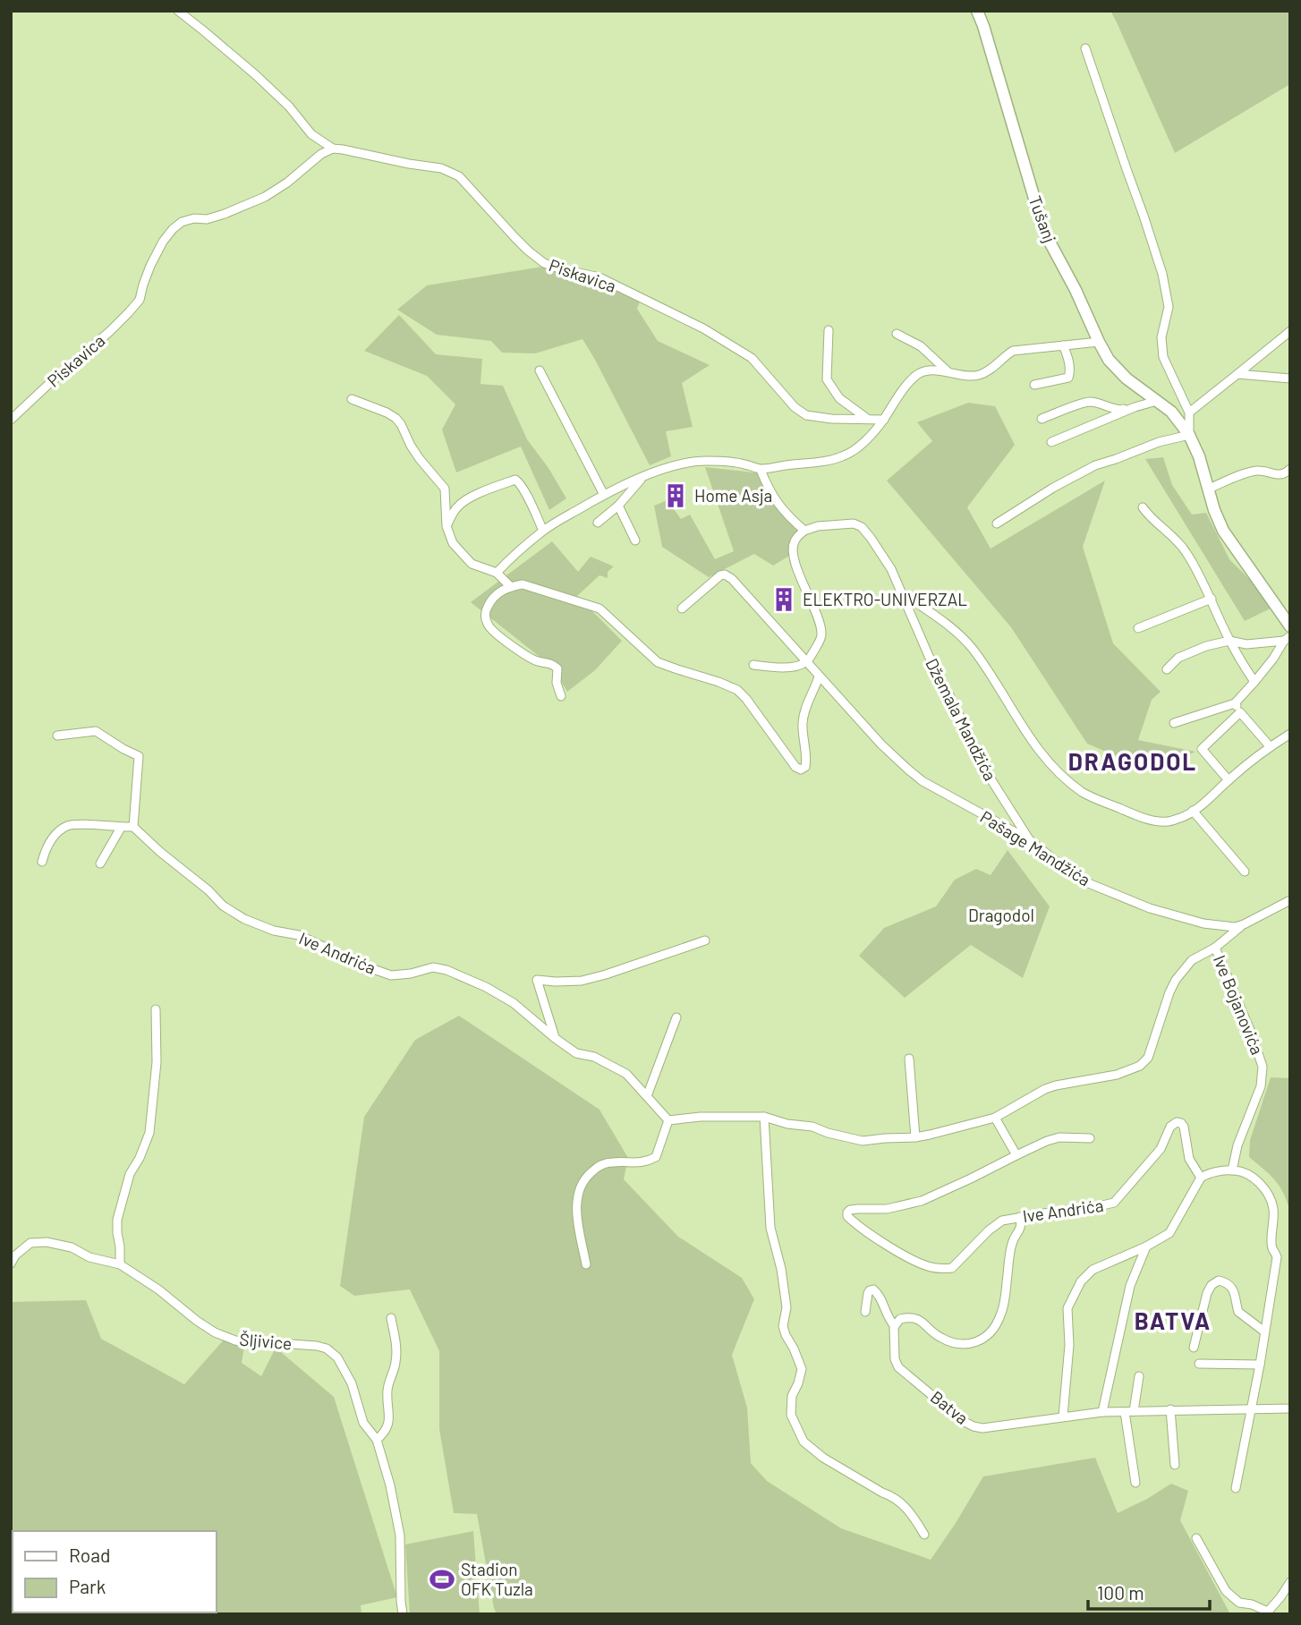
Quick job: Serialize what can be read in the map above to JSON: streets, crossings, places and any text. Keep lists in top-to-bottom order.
{
  "streets": {
    "street": [
      "Tušanj",
      "Piskavica",
      "Džemala Mandžića",
      "Pašage Mandžića",
      "Ive Andrića",
      "Ive Bojanovića",
      "Šljivice",
      "Batva"
    ]
  },
  "crossings": [
    ["Džemala Mandžića", "Pašage Mandžića"]
  ],
  "districts": ["DRAGODOL", "BATVA"],
  "parks": ["Dragodol"],
  "places": {
    "building": ["Home Asja", "ELEKTRO-UNIVERZAL"],
    "sports": ["Stadion OFK Tuzla"]
  },
  "legend": ["Road", "Park"],
  "scale_bar": "100 m"
}
